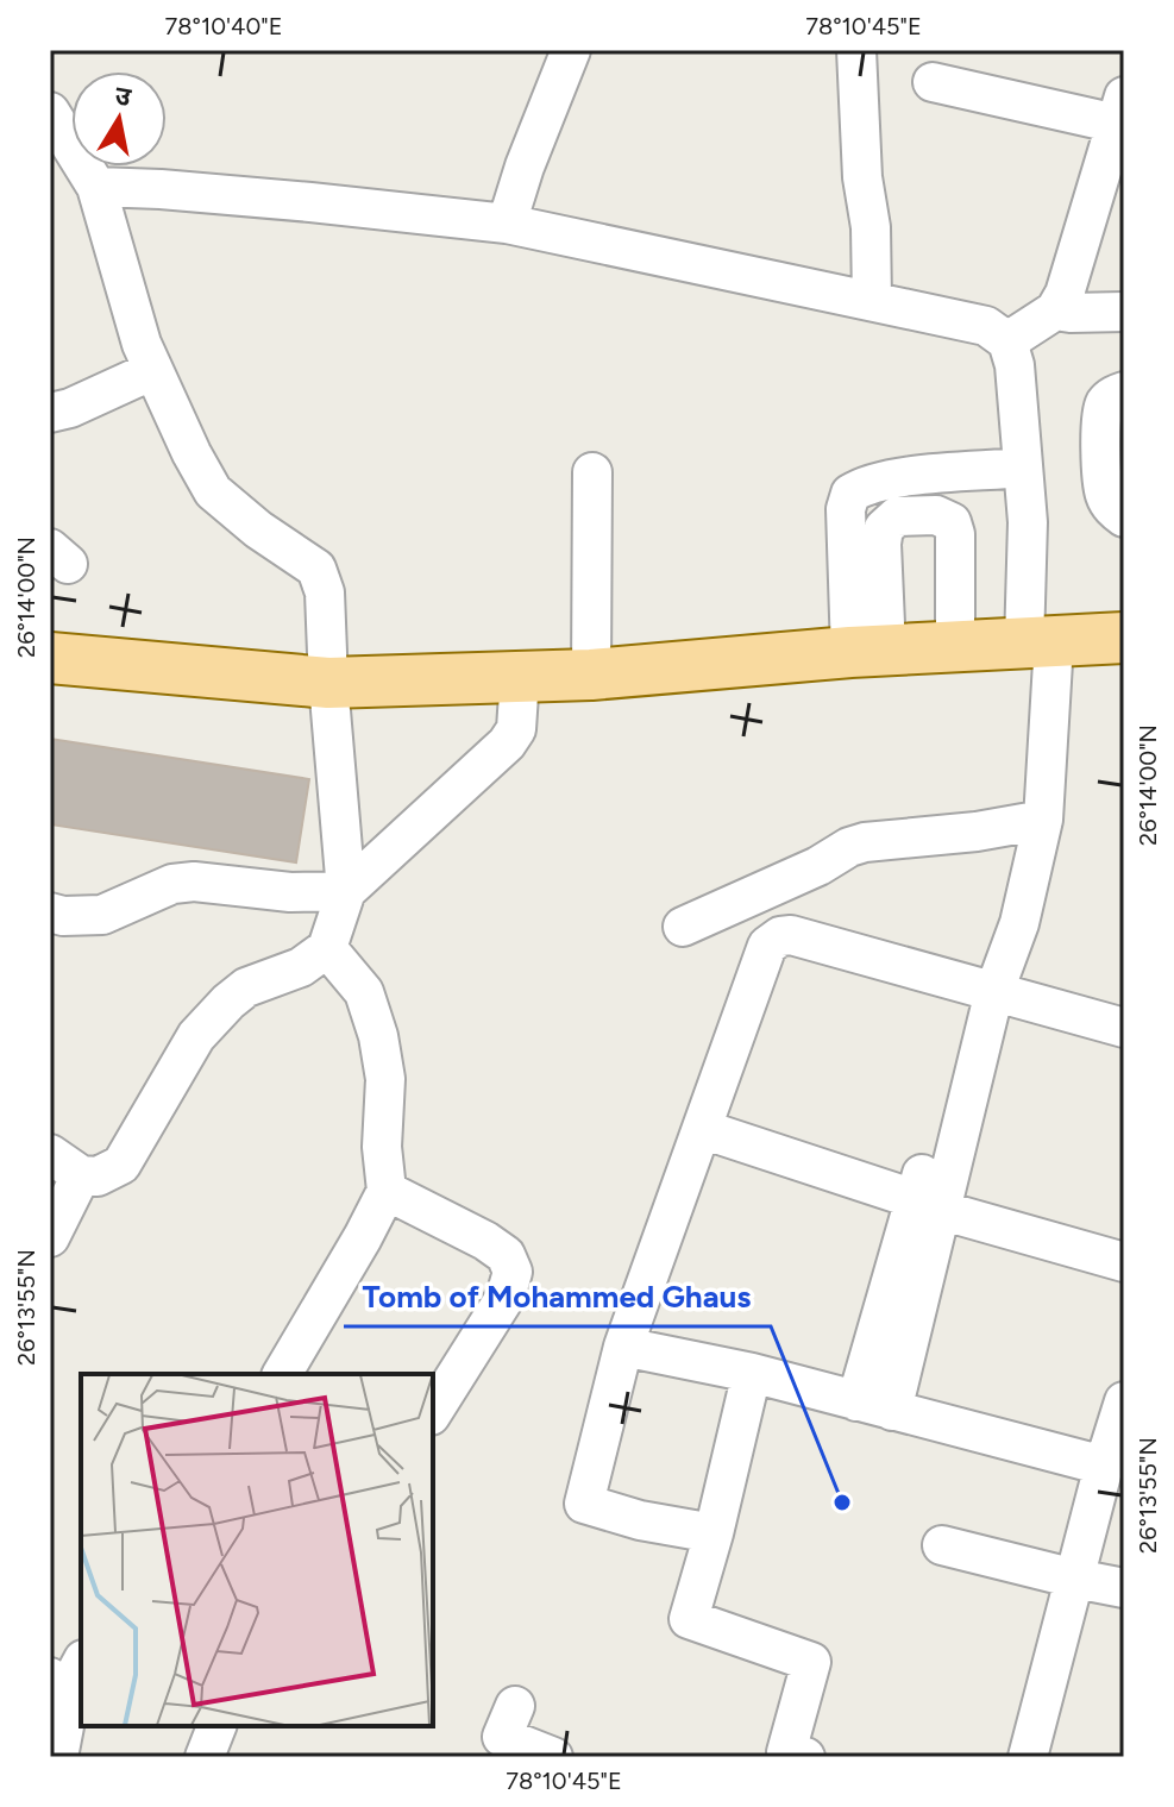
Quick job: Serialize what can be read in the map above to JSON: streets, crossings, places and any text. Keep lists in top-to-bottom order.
{
  "places": ["Tomb of Mohammed Ghaus"],
  "north": "top",
  "coordinates": [
    "78°10'40\"E",
    "78°10'45\"E",
    "26°14'00\"N",
    "26°13'55\"N"
  ]
}
